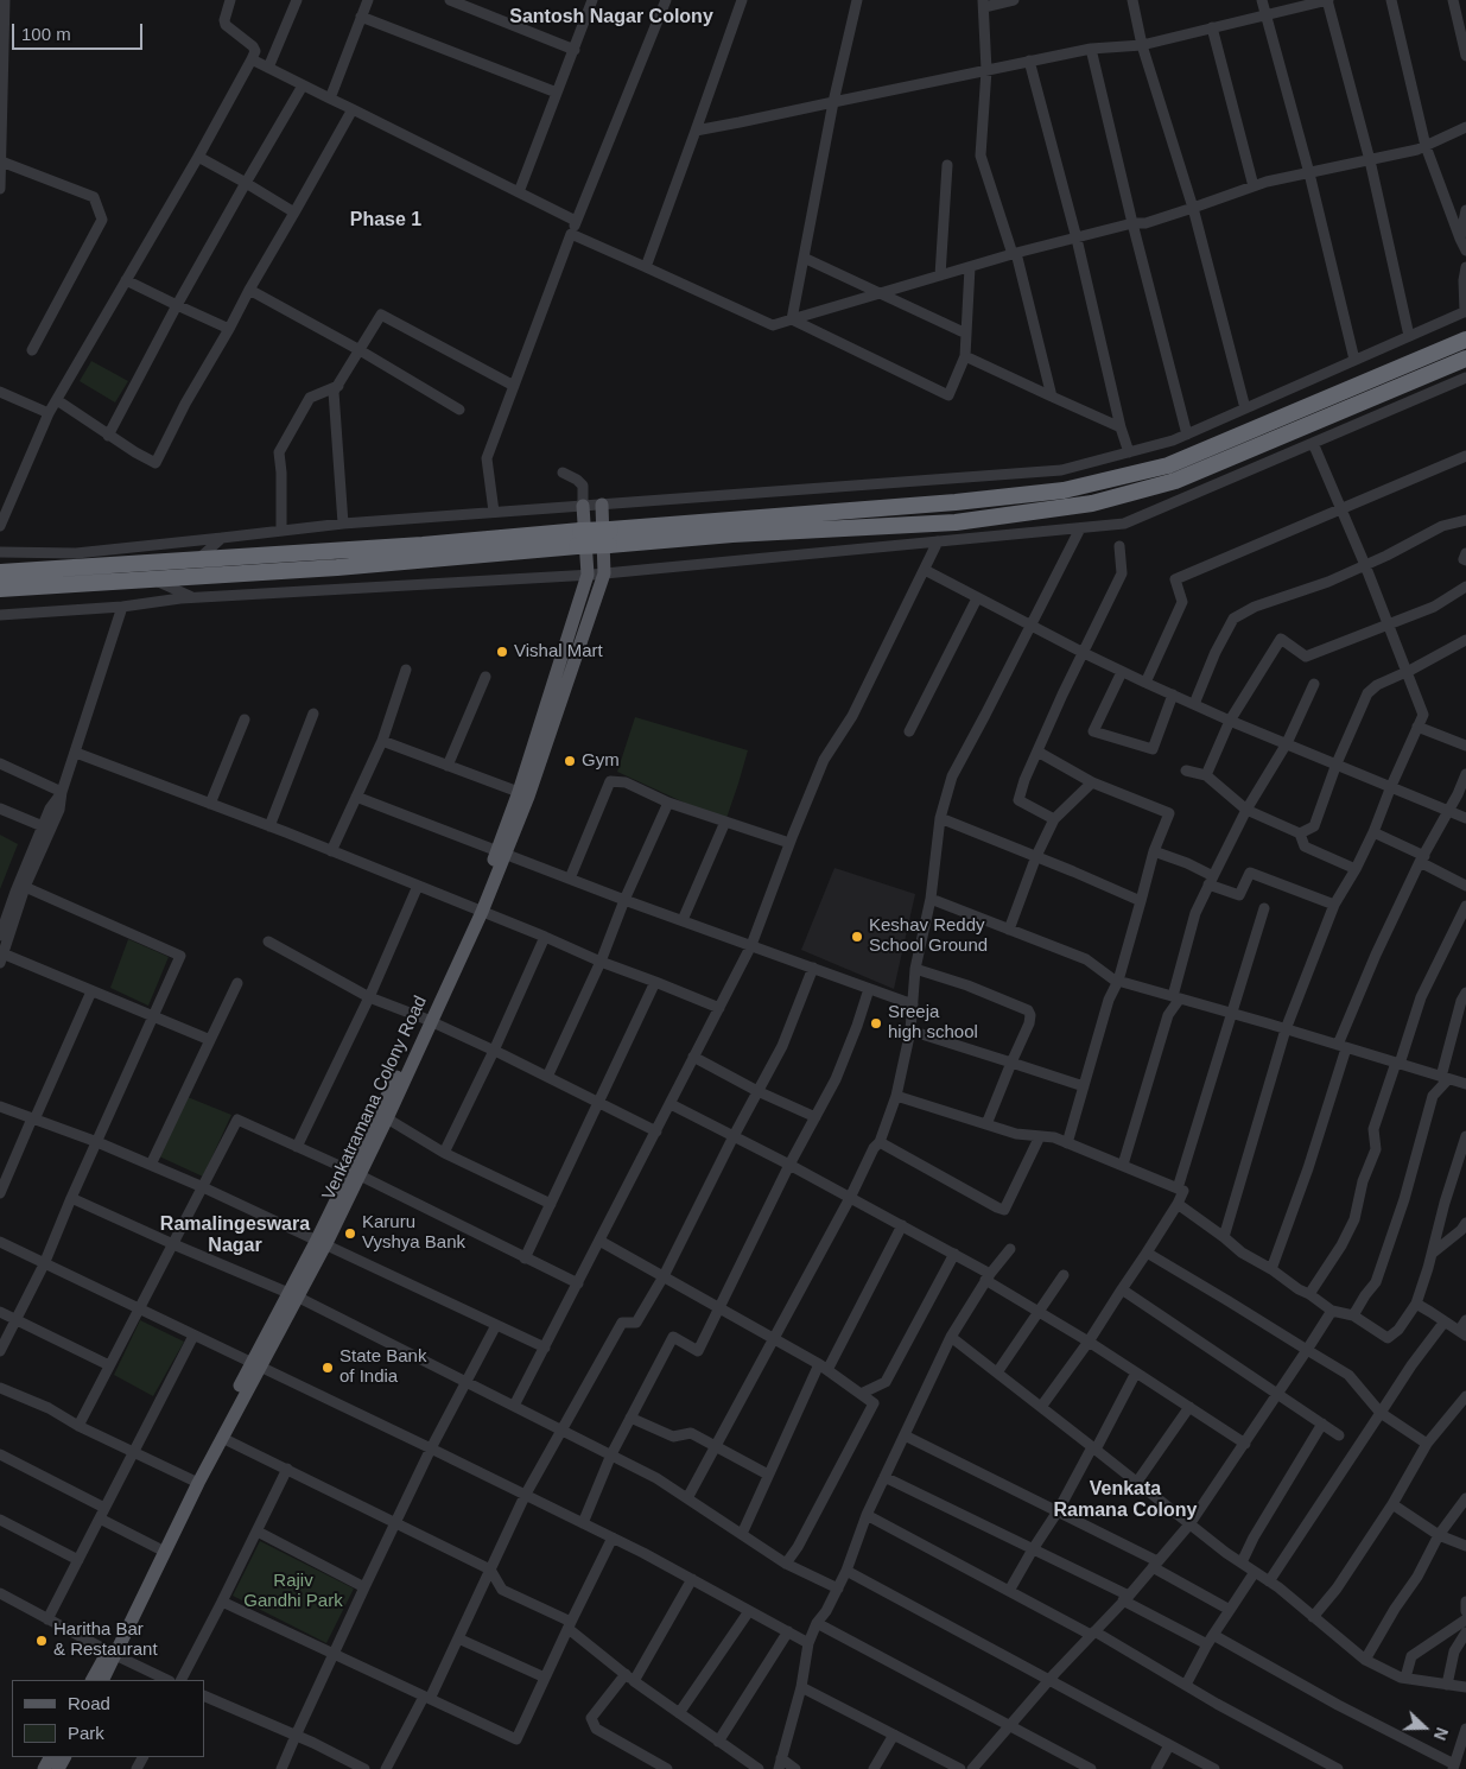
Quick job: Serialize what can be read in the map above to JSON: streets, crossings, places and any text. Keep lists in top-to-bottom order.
{
  "streets": {
    "main road": ["Venkatramana Colony Road"]
  },
  "districts": [
    "Santosh Nagar Colony",
    "Phase 1",
    "Ramalingeswara Nagar",
    "Venkata Ramana Colony"
  ],
  "parks": ["Rajiv Gandhi Park"],
  "places": [
    "Vishal Mart",
    "Gym",
    "Keshav Reddy School Ground",
    "Sreeja high school",
    "Karuru Vyshya Bank",
    "State Bank of India",
    "Haritha Bar & Restaurant"
  ],
  "legend": ["Road", "Park"],
  "scale_bar": "100 m",
  "north": "right"
}
